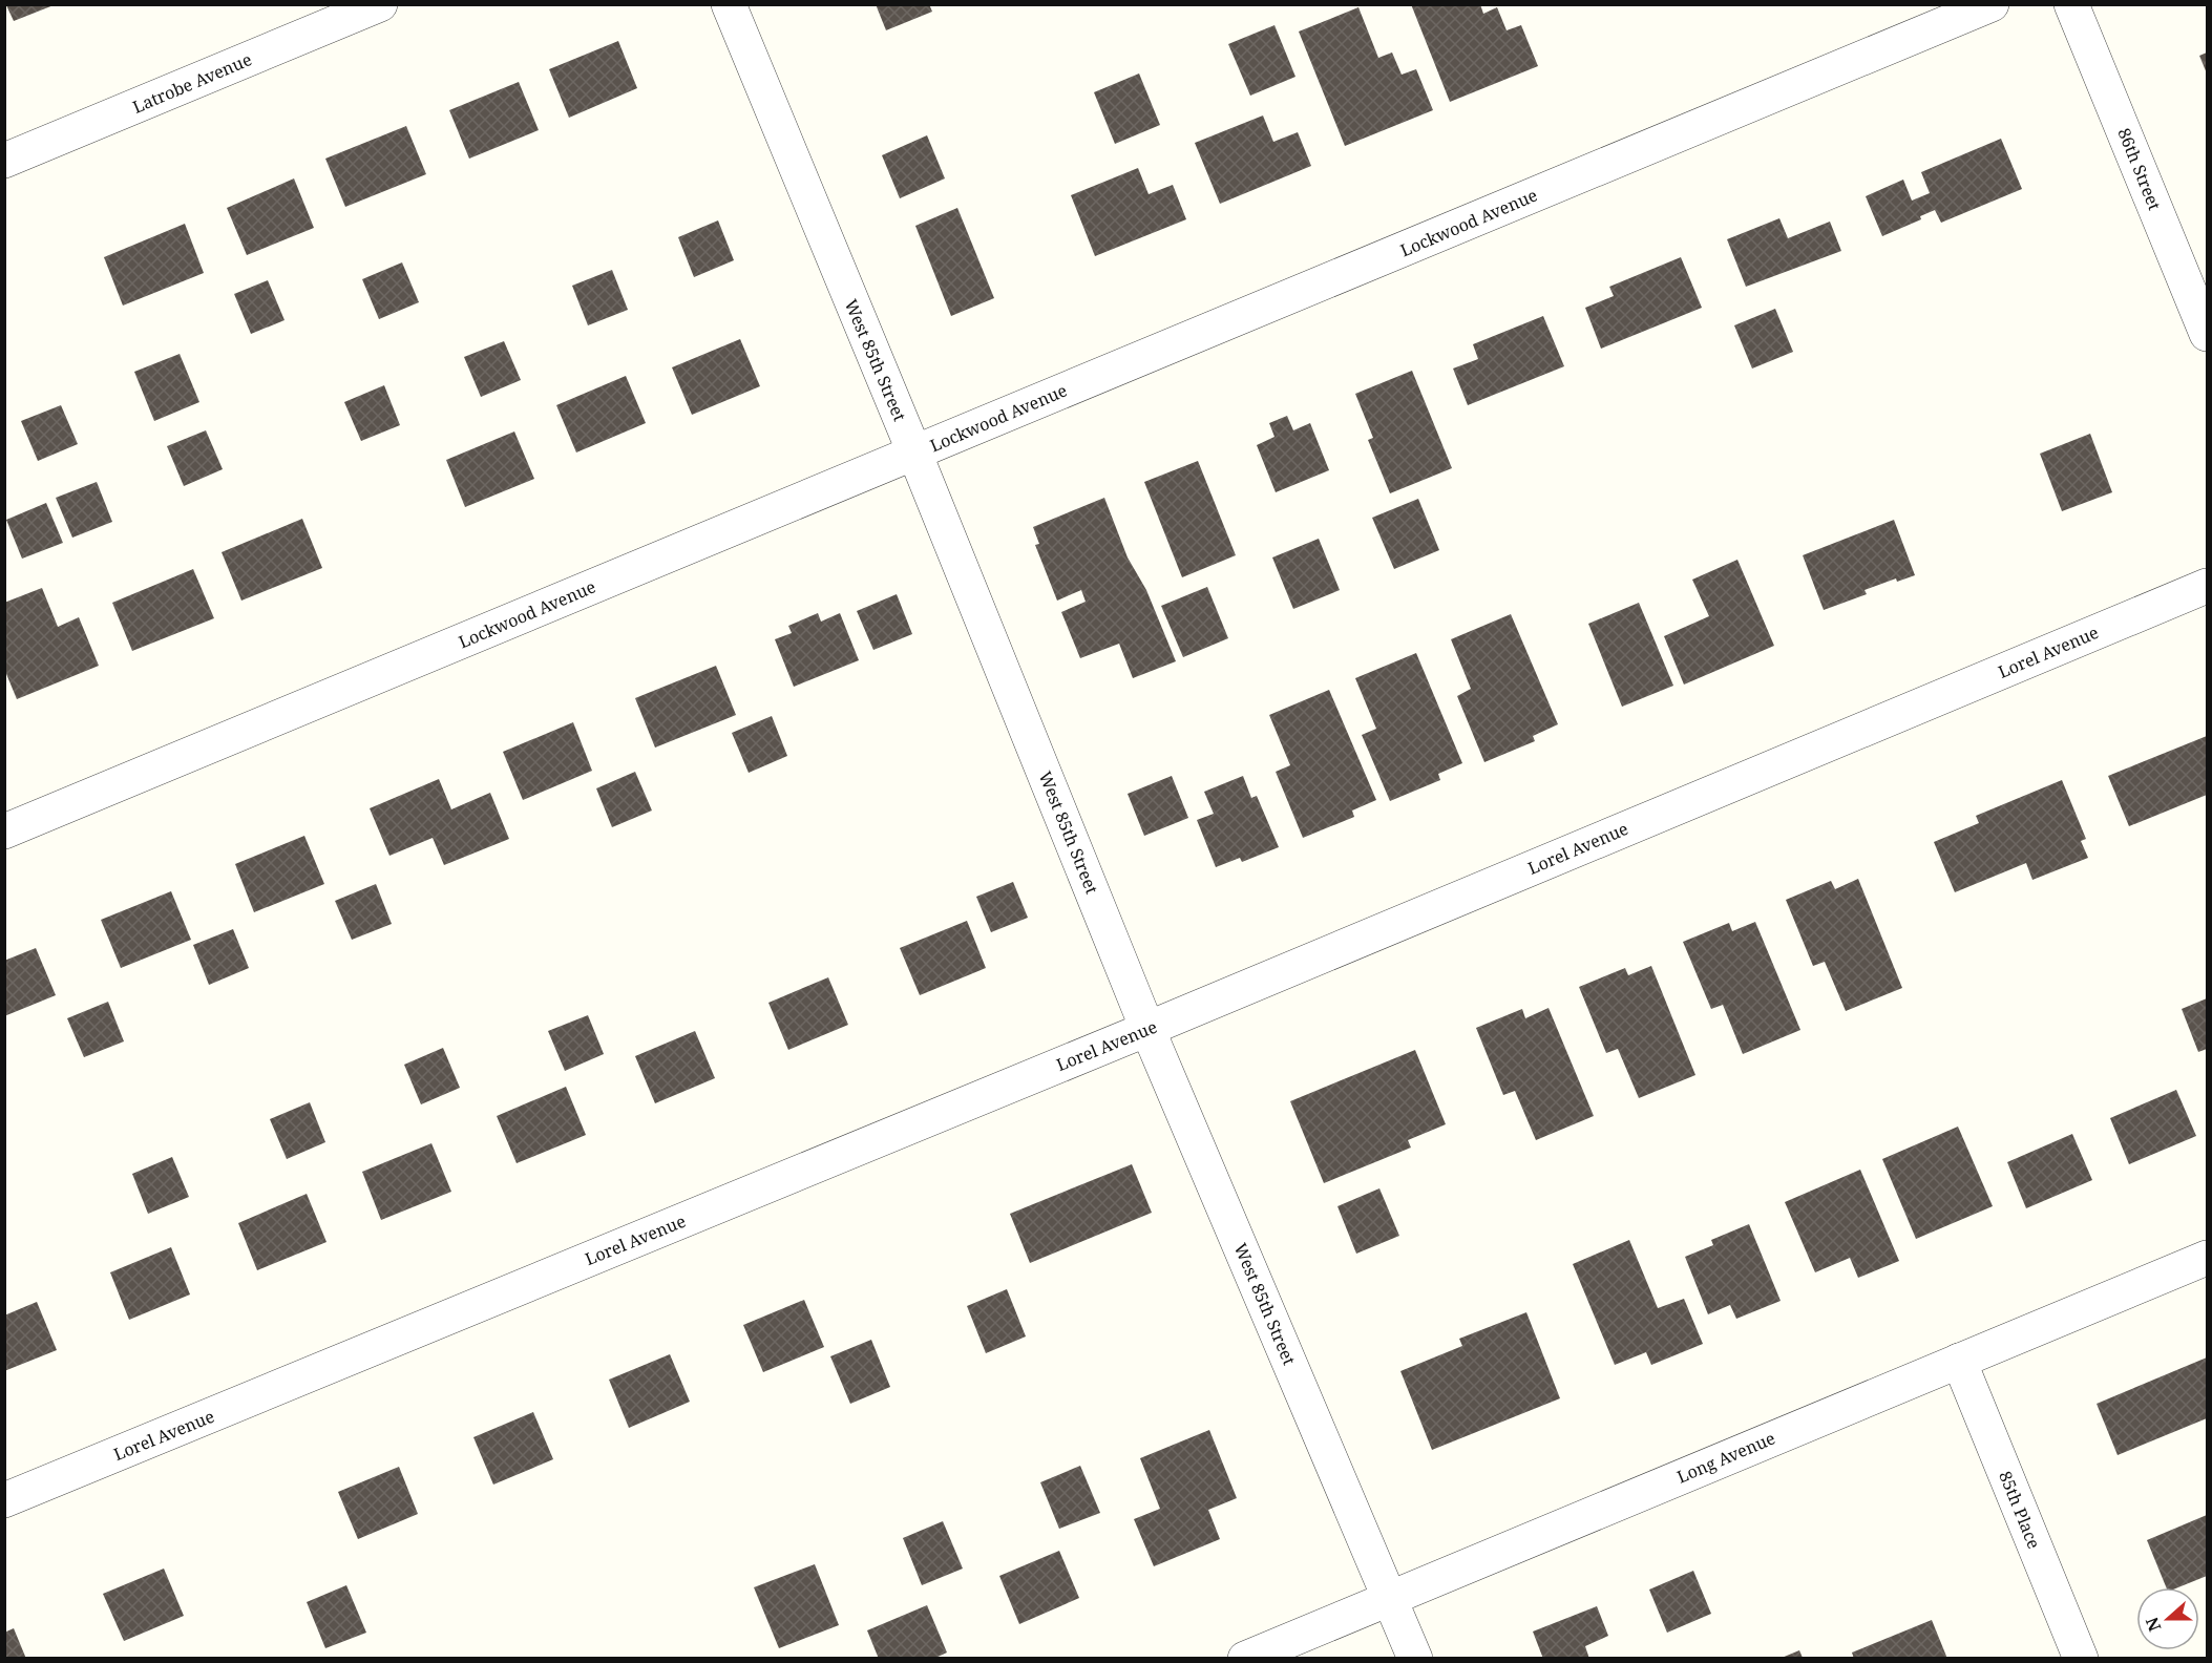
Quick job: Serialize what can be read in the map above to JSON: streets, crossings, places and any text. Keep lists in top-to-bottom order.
{
  "streets": {
    "street": [
      "Latrobe Avenue",
      "86th Street",
      "Lockwood Avenue",
      "West 85th Street",
      "Lorel Avenue",
      "Long Avenue",
      "85th Place"
    ]
  },
  "crossings": [
    ["Lockwood Avenue", "West 85th Street"],
    ["West 85th Street", "Lorel Avenue"],
    ["West 85th Street", "Long Avenue"],
    ["Long Avenue", "85th Place"]
  ],
  "north": "left"
}
